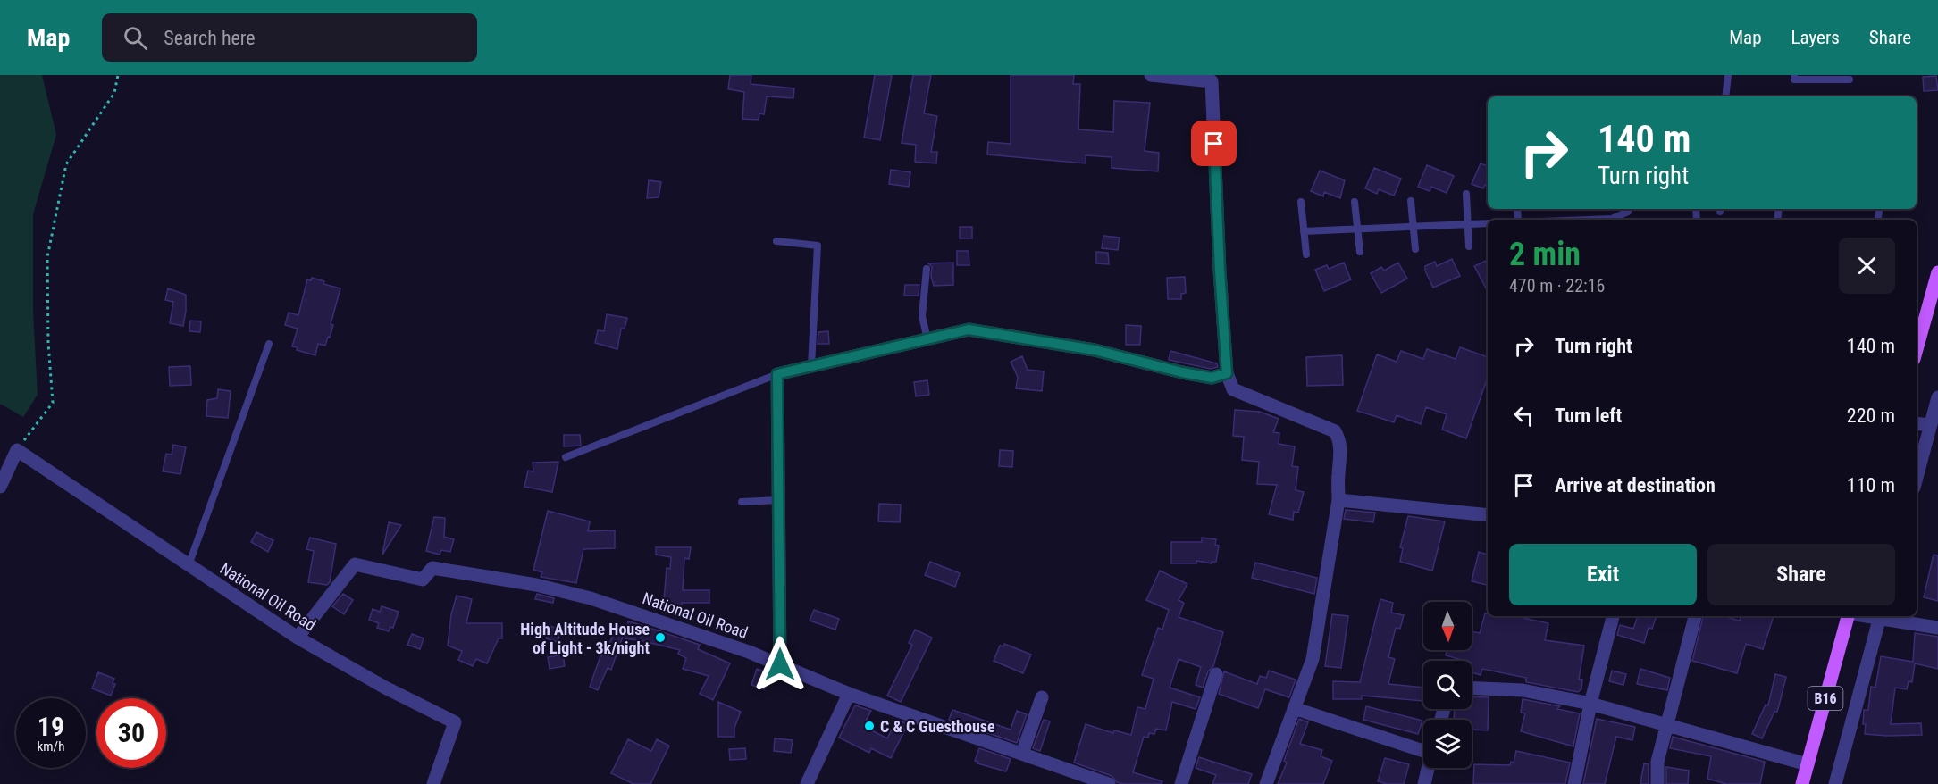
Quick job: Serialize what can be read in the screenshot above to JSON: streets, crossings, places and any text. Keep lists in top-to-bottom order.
{
  "streets": {
    "main road": ["B16"],
    "street": ["National Oil Road"]
  },
  "places": ["High Altitude House of Light - 3k/night", "C & C Guesthouse"],
  "north": "bottom",
  "page": {
    "header": "Map",
    "search": "Search here",
    "nav": ["Map", "Layers", "Share"],
    "turn": ["140 m", "Turn right"],
    "heading": ["2 min", "470 m · 22:16"],
    "list": [
      {
        "name": "Turn right",
        "value": "140 m"
      },
      {
        "name": "Turn left",
        "value": "220 m"
      },
      {
        "name": "Arrive at destination",
        "value": "110 m"
      }
    ],
    "buttons": ["Exit", "Share"],
    "speed": "19 km/h",
    "limit": "30"
  }
}
